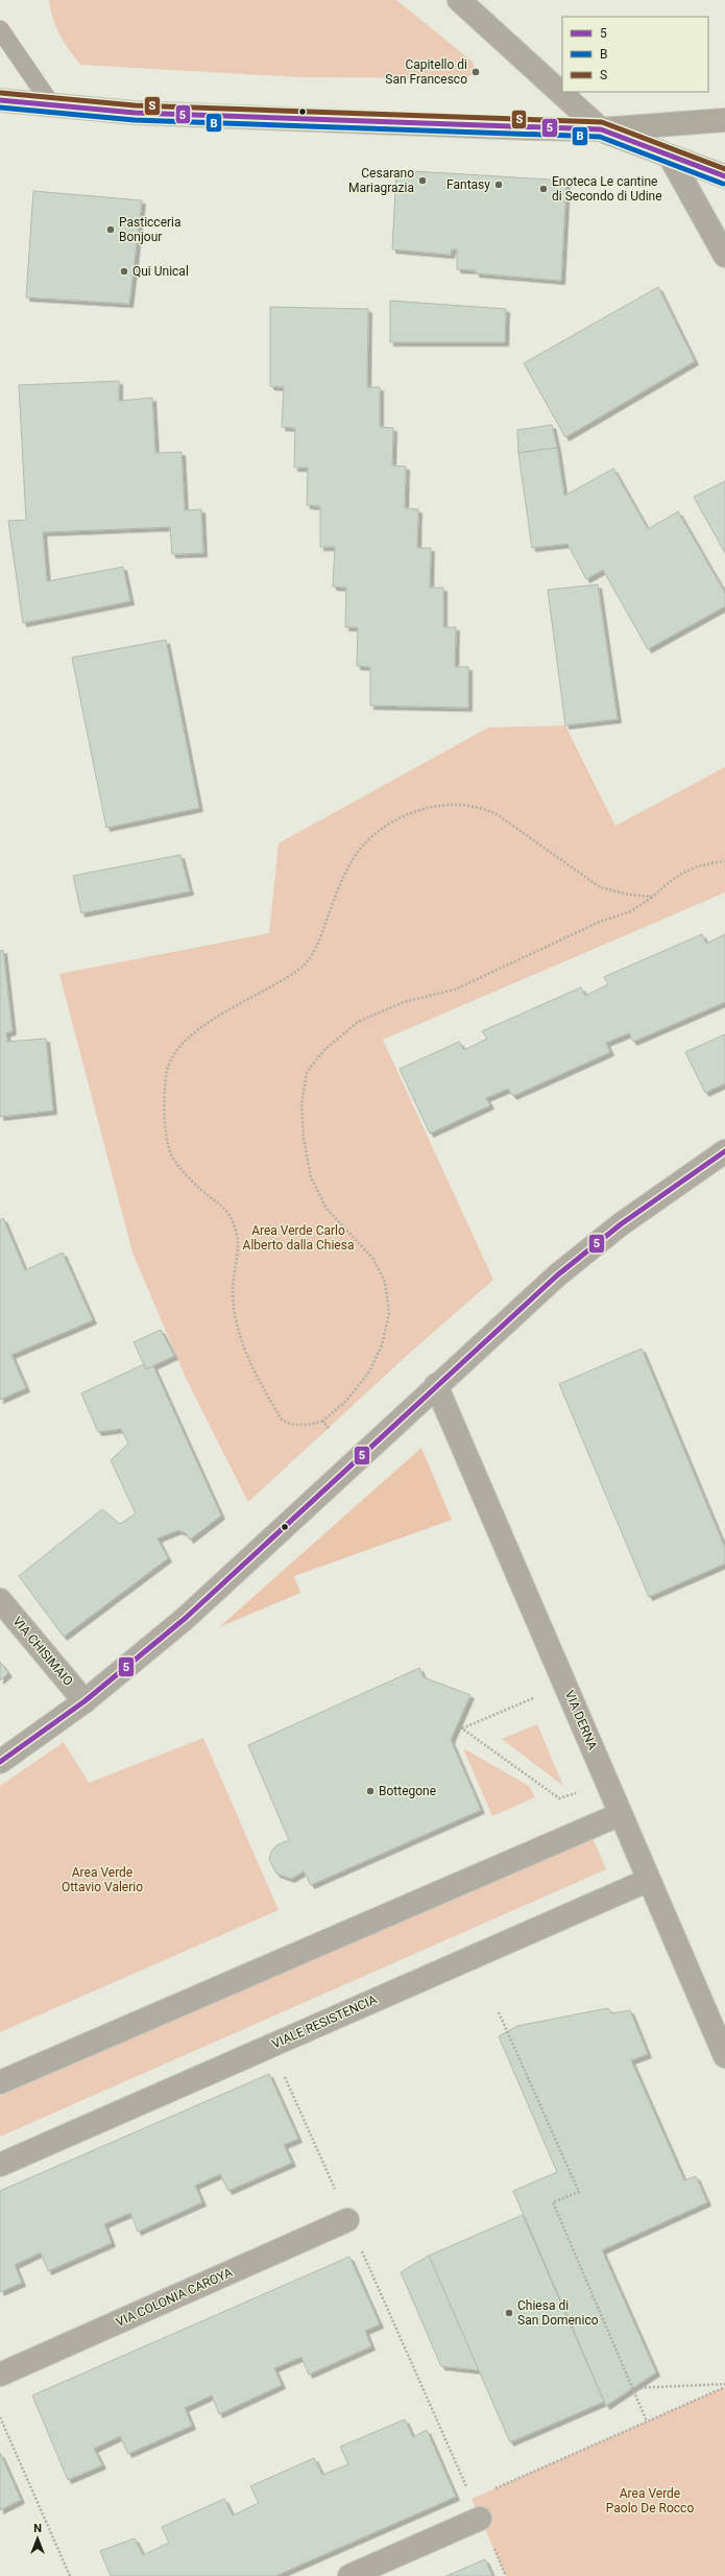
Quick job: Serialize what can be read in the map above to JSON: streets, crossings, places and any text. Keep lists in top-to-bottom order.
{
  "streets": {
    "street": [
      "VIA CHISIMAIO",
      "VIA DERNA",
      "VIALE RESISTENCIA",
      "VIA COLONIA CAROYA"
    ]
  },
  "crossings": [
    ["VIA DERNA", "VIALE RESISTENCIA"]
  ],
  "parks": ["Area Verde Carlo Alberto dalla Chiesa", "Area Verde Ottavio Valerio", "Area Verde Paolo De Rocco"],
  "places": [
    "Capitello di San Francesco",
    "Cesarano Mariagrazia",
    "Fantasy",
    "Enoteca Le cantine di Secondo di Udine",
    "Pasticceria Bonjour",
    "Qui Unical",
    "Bottegone",
    "Chiesa di San Domenico"
  ],
  "lines": ["transit line S", "transit line 5", "transit line B"],
  "legend": ["5", "B", "S"],
  "north": "top"
}
